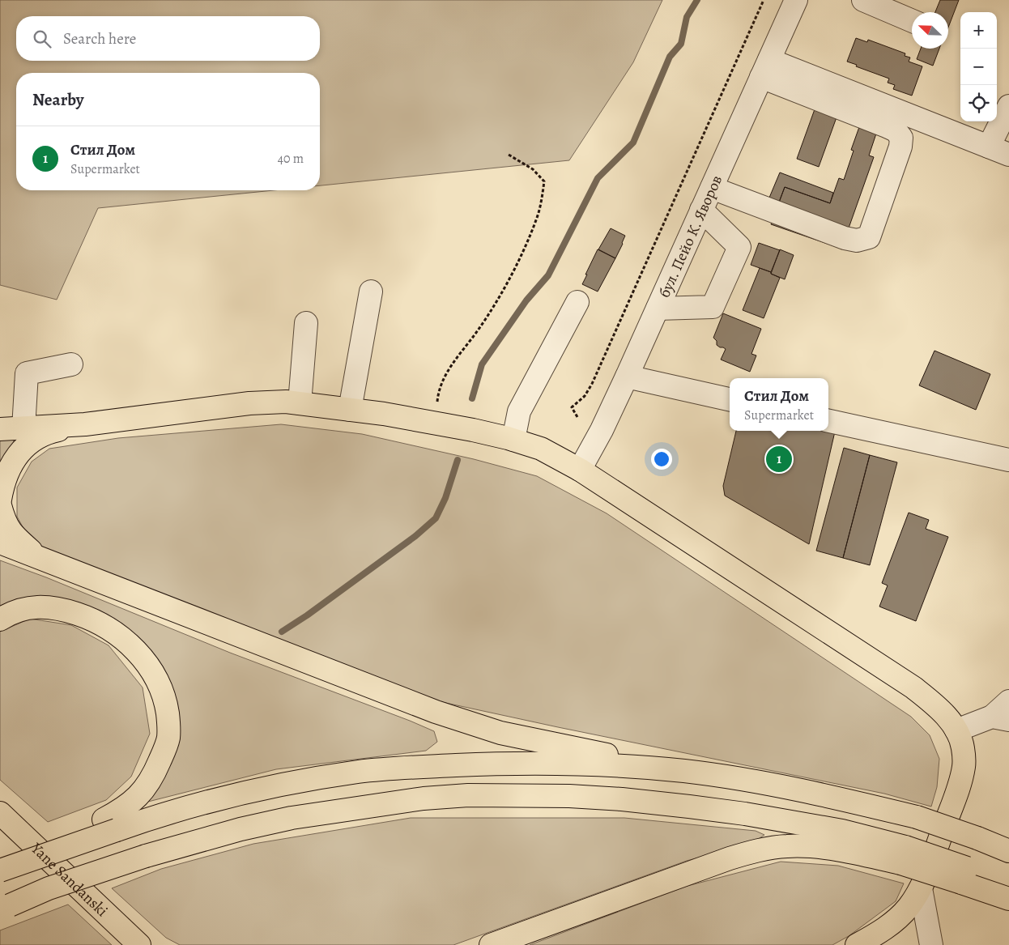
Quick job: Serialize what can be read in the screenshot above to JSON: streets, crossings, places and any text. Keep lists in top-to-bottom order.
{
  "streets": {
    "main road": ["Yane Sandanski"],
    "street": ["бул. Пейо К. Яворов"]
  },
  "north": "top left",
  "page": {
    "map_buttons": ["+", "−"],
    "search": "Search here",
    "heading": "Nearby",
    "list": [
      {
        "mark": "1",
        "name": "Стил Дом",
        "note": "Supermarket",
        "value": "40 m"
      }
    ],
    "popup": ["Стил Дом", "Supermarket"],
    "pins": "1"
  }
}
